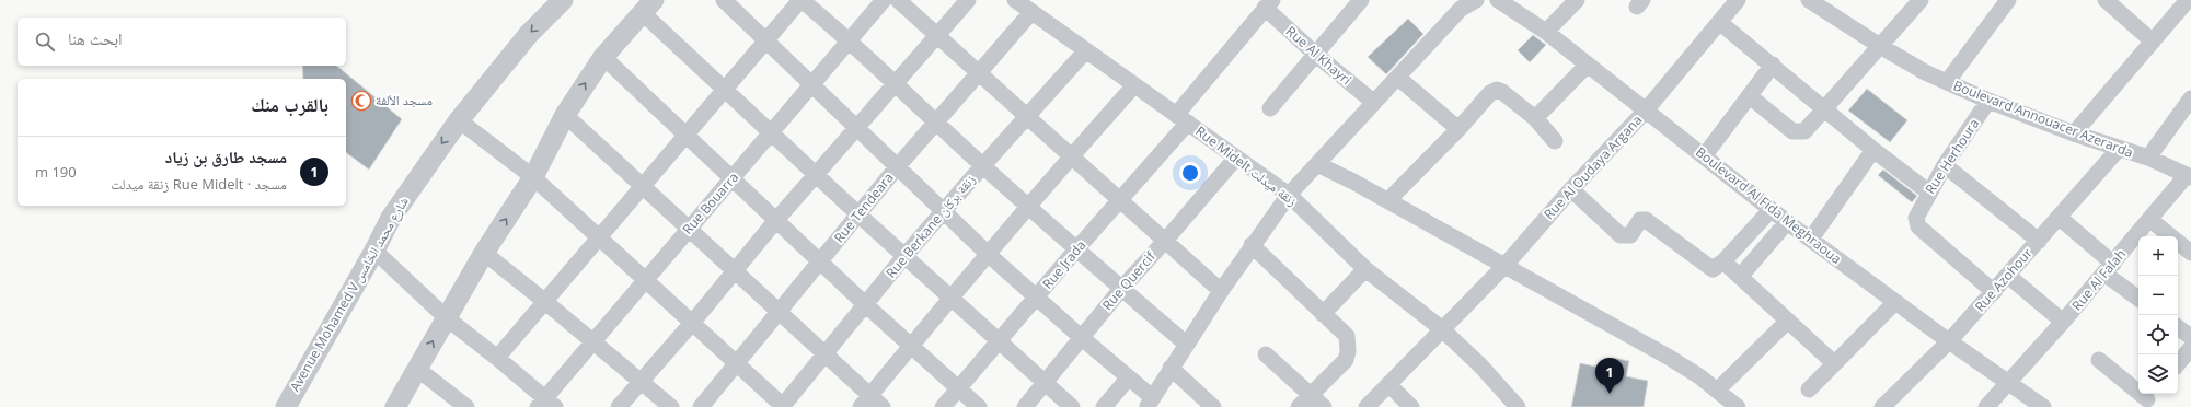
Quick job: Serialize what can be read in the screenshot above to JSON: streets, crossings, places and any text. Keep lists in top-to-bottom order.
{
  "streets": {
    "street": [
      "Rue Al Khayri",
      "Boulevard Annouacer Azerarda",
      "Rue Herhoura",
      "Rue Midelt زنقة ميدلت",
      "Rue Al Oudaya Argana",
      "Rue Bouarra",
      "Boulevard Al Fida Meghraoua",
      "Rue Tendeara",
      "Rue Berkane زنقة بركان",
      "Rue Jrada",
      "Rue Azohour",
      "Rue Al Falah",
      "Rue Quercif",
      "Avenue Mohamed V شارع محمد الخامس"
    ]
  },
  "crossings": [
    ["Rue Al Khayri", "Rue Jrada"],
    ["Boulevard Annouacer Azerarda", "Rue Herhoura"],
    ["Boulevard Annouacer Azerarda", "Rue Azohour"],
    ["Boulevard Annouacer Azerarda", "Rue Al Falah"],
    ["Rue Herhoura", "Rue Azohour"],
    ["Rue Midelt زنقة ميدلت", "Rue Al Oudaya Argana"],
    ["Rue Midelt زنقة ميدلت", "Rue Tendeara"],
    ["Rue Midelt زنقة ميدلت", "Rue Berkane زنقة بركان"],
    ["Rue Midelt زنقة ميدلت", "Rue Jrada"],
    ["Rue Midelt زنقة ميدلت", "Rue Quercif"],
    ["Rue Al Oudaya Argana", "Boulevard Al Fida Meghraoua"],
    ["Boulevard Al Fida Meghraoua", "Rue Azohour"],
    ["Boulevard Al Fida Meghraoua", "Rue Al Falah"]
  ],
  "places": {
    "mosque": ["مسجد الألفة"]
  },
  "page": {
    "search": "ابحث هنا",
    "heading": "بالقرب منك",
    "list": [
      {
        "mark": "1",
        "name": "مسجد طارق بن زياد",
        "note": "مسجد · Rue Midelt زنقة ميدلت",
        "value": "190 m"
      }
    ],
    "map_buttons": ["+", "−"],
    "pins": "1"
  }
}
